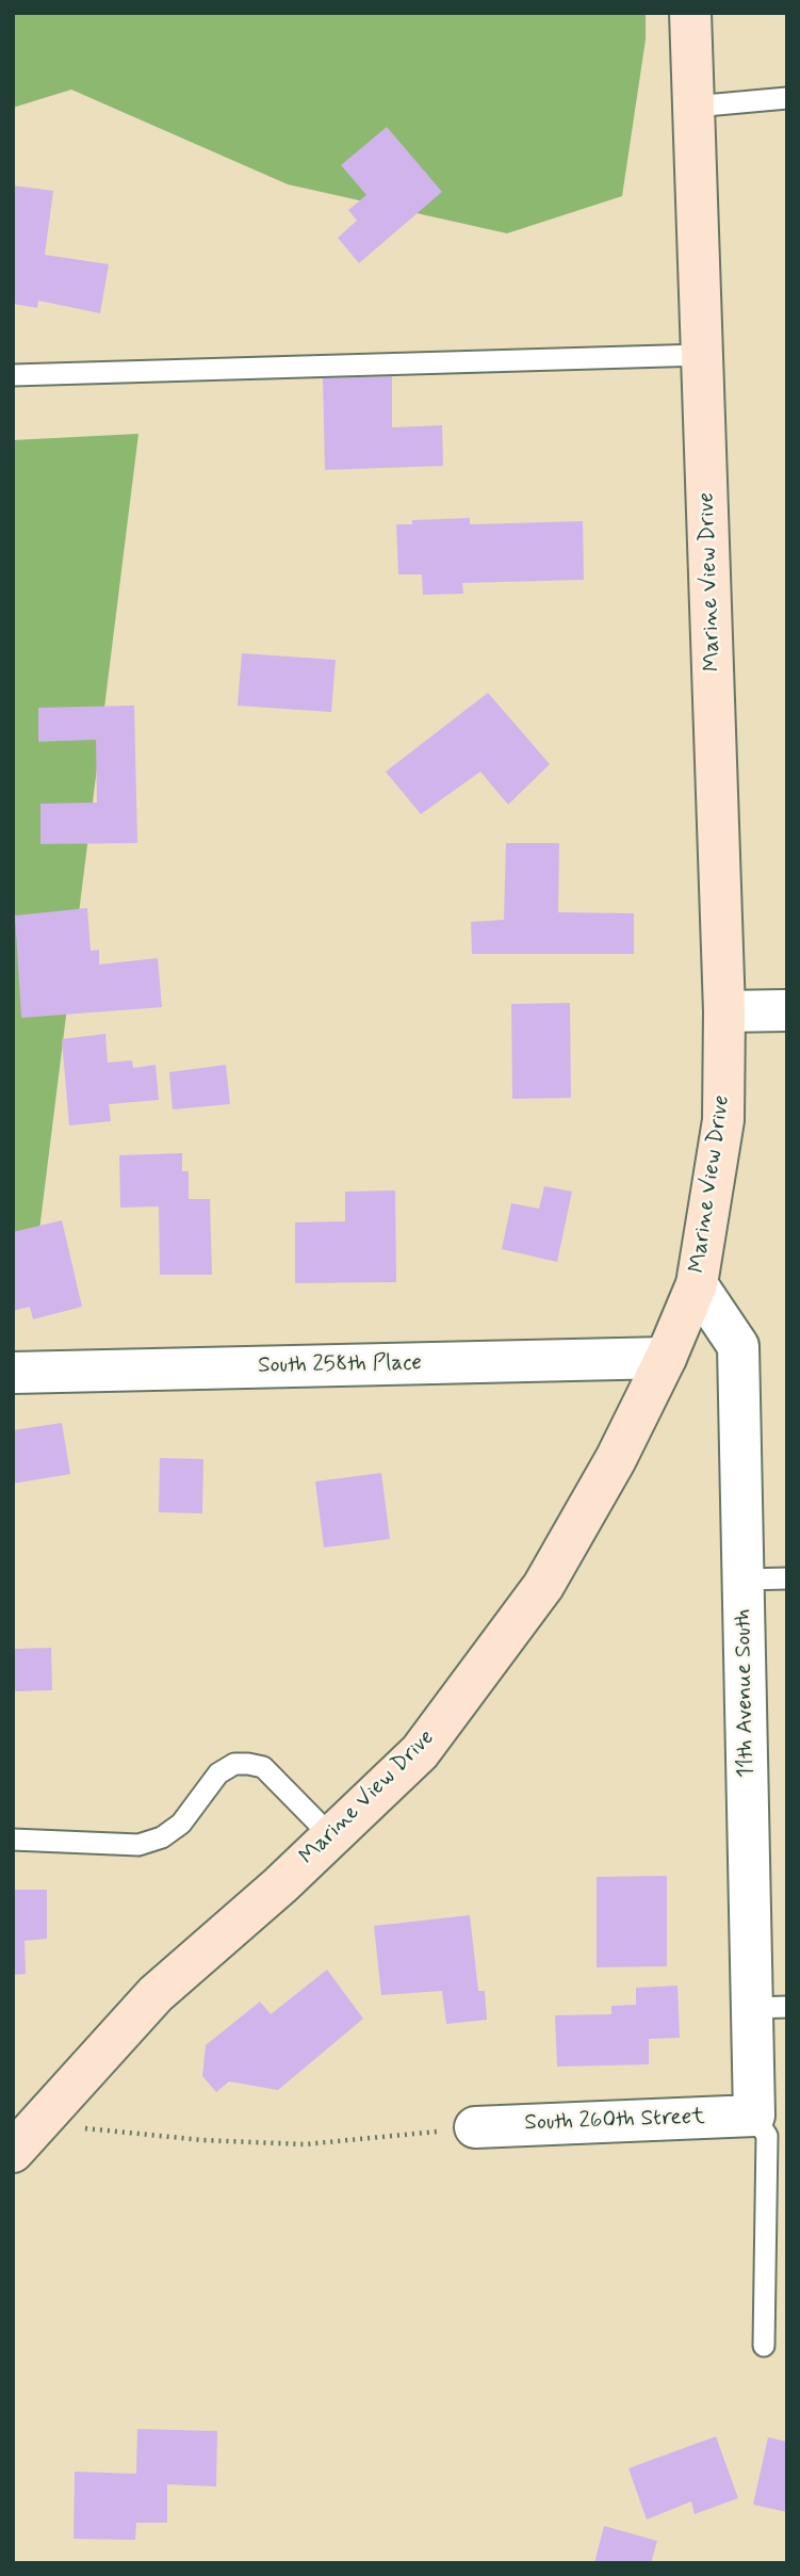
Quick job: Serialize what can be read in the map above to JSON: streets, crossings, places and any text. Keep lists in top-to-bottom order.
{
  "streets": {
    "main road": ["Marine View Drive"],
    "street": ["South 258th Place", "11th Avenue South", "South 260th Street"]
  },
  "crossings": [
    ["Marine View Drive", "South 258th Place"],
    ["Marine View Drive", "11th Avenue South"],
    ["11th Avenue South", "South 260th Street"]
  ]
}
